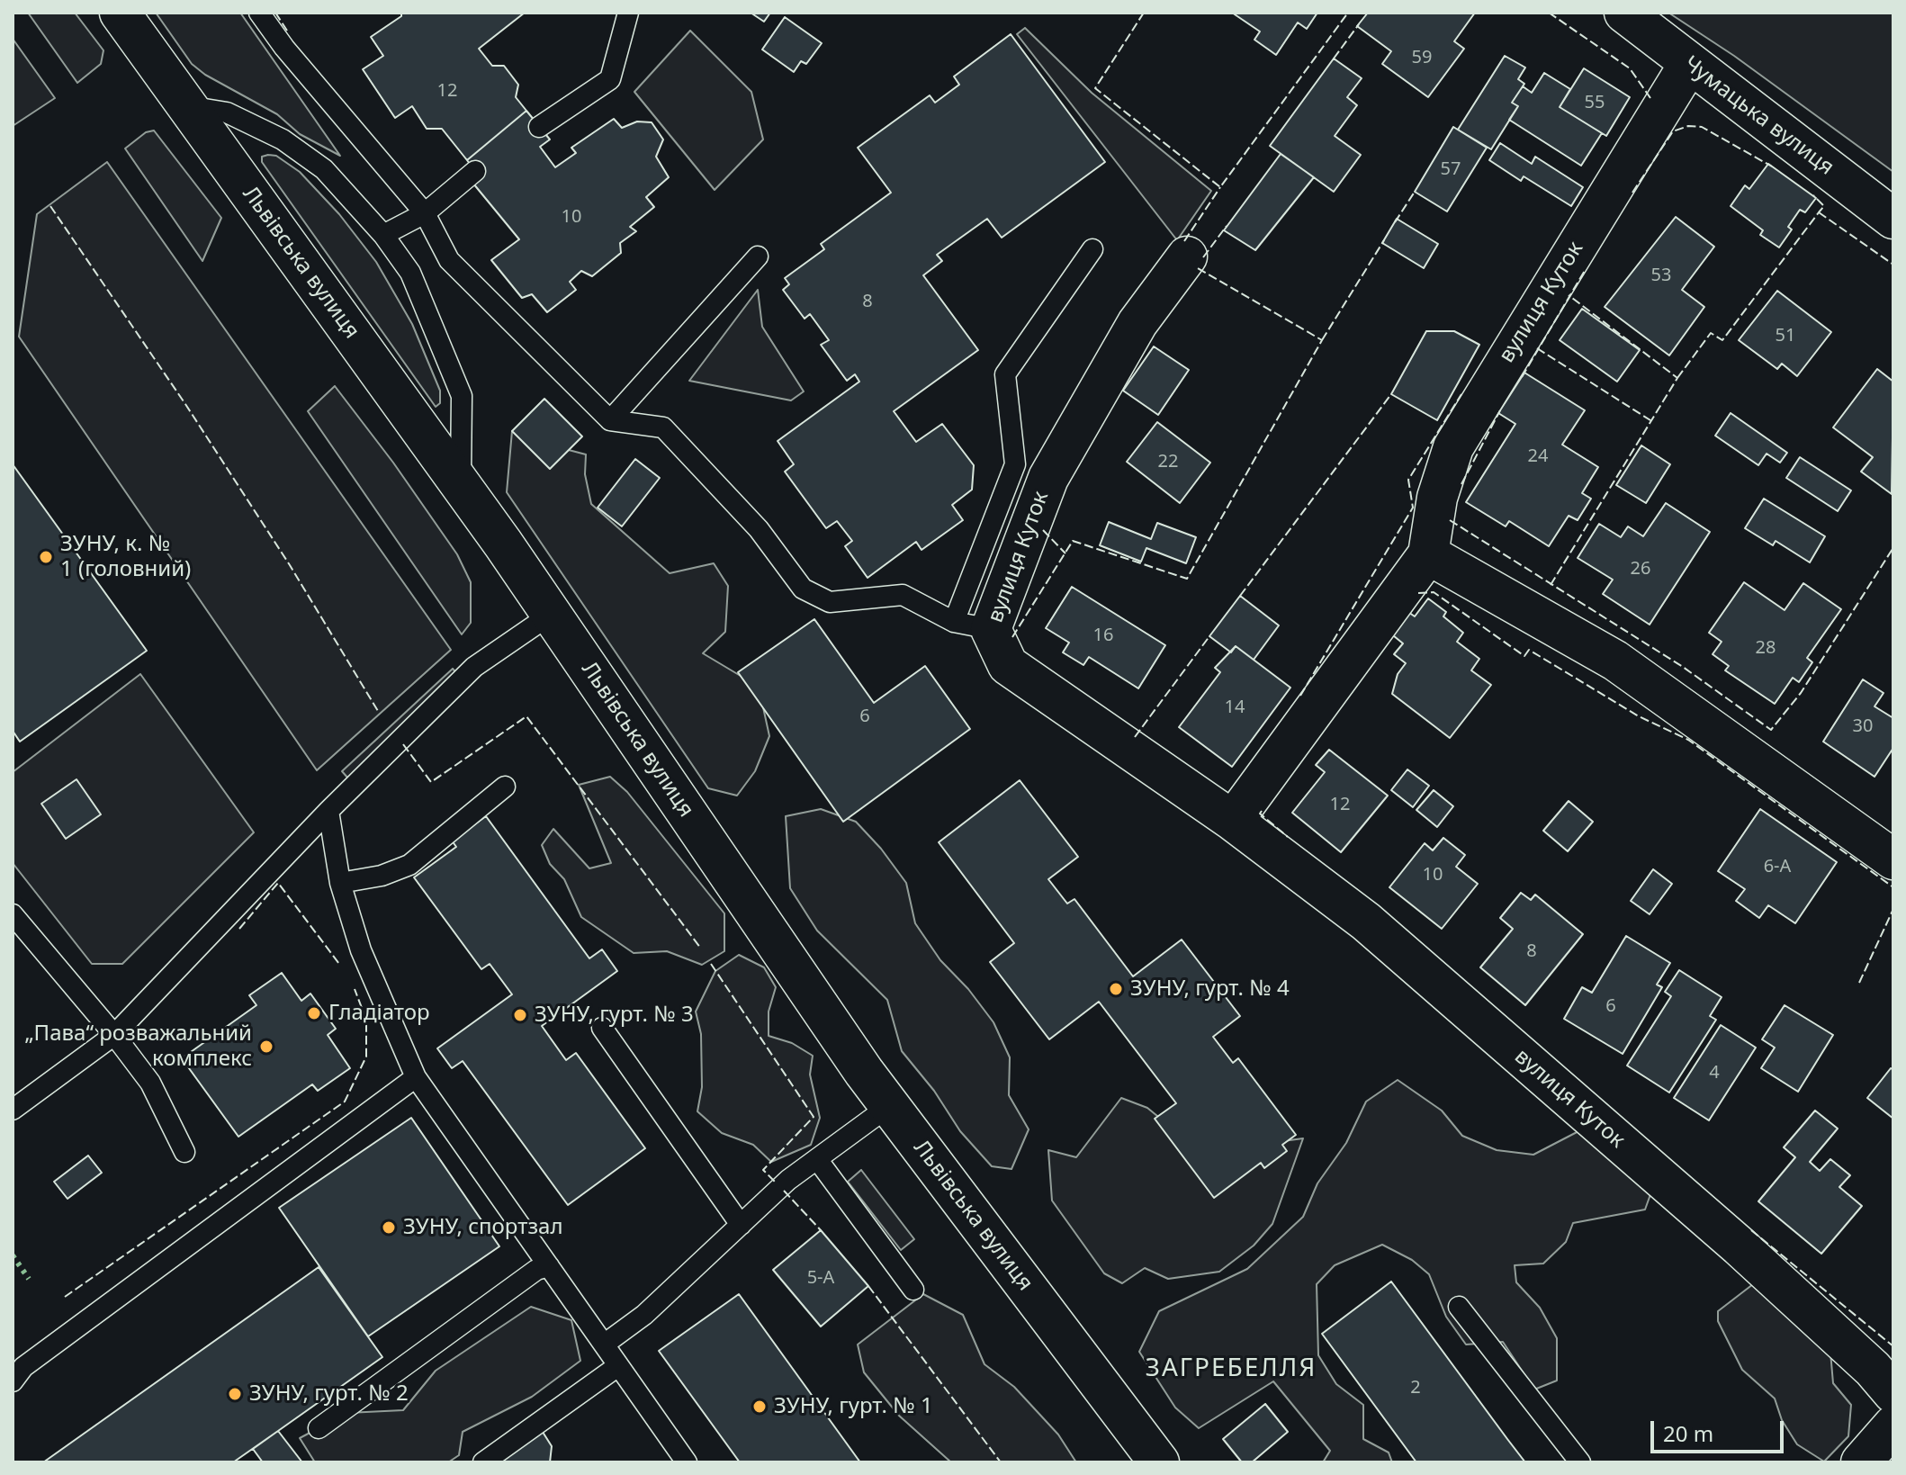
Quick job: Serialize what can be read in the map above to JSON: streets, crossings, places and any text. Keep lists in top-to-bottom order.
{
  "streets": {
    "street": ["Чумацька вулиця", "Львівська вулиця", "вулиця Куток"]
  },
  "crossings": [
    ["Чумацька вулиця", "вулиця Куток"]
  ],
  "districts": ["ЗАГРЕБЕЛЛЯ"],
  "places": [
    "ЗУНУ, к. № 1 (головний)",
    "ЗУНУ, гурт. № 4",
    "Гладіатор",
    "ЗУНУ, гурт. № 3",
    "„Пава“ розважальний комплекс",
    "ЗУНУ, спортзал",
    "ЗУНУ, гурт. № 2",
    "ЗУНУ, гурт. № 1"
  ],
  "house_numbers": [
    "59",
    "12",
    "55",
    "57",
    "10",
    "53",
    "8",
    "51",
    "24",
    "22",
    "26",
    "16",
    "28",
    "14",
    "6",
    "30",
    "12",
    "6-А",
    "10",
    "8",
    "6",
    "4",
    "5-А",
    "2"
  ],
  "scale_bar": "20 m"
}
